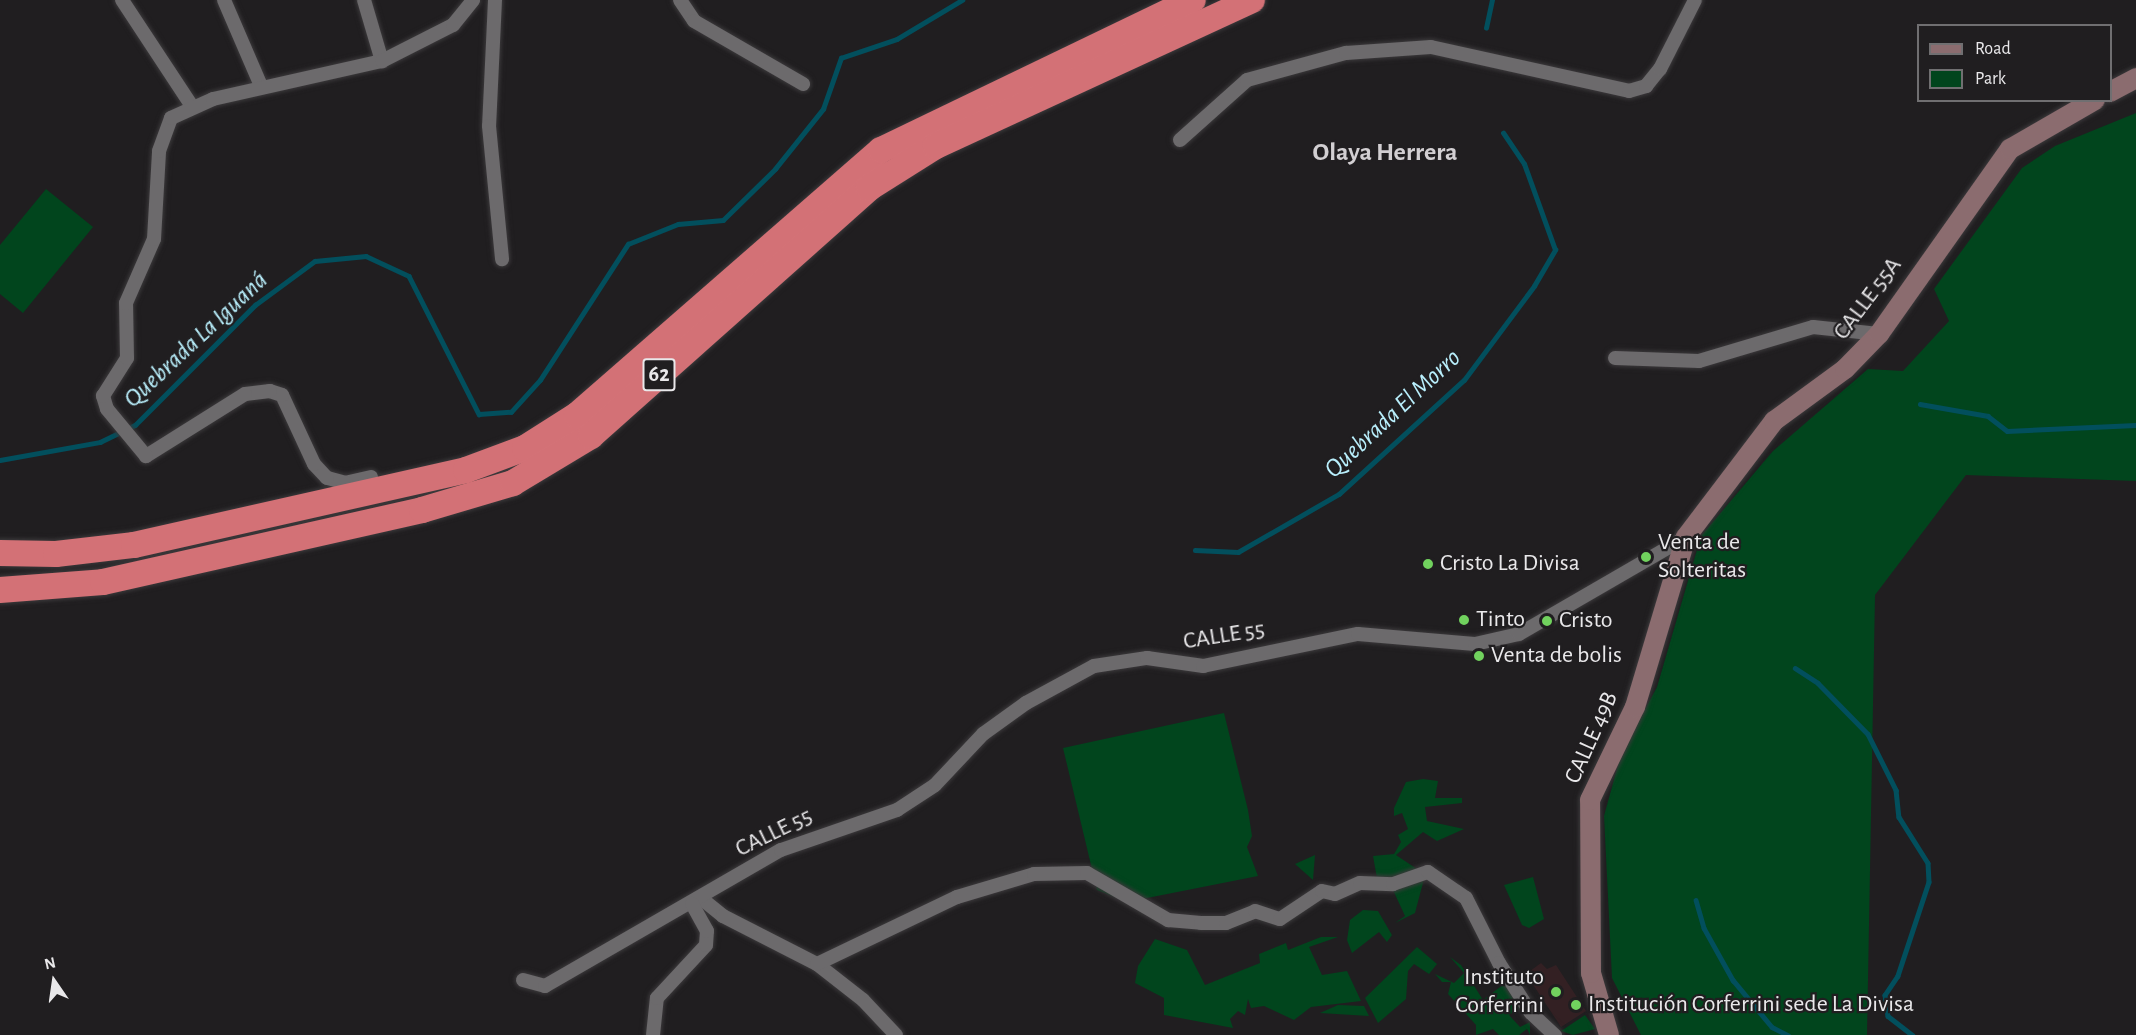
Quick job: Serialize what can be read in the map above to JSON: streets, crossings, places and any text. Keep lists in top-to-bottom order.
{
  "streets": {
    "highway": ["62"],
    "street": ["CALLE 55A", "CALLE 55", "CALLE 49B"]
  },
  "crossings": [
    ["CALLE 55A", "CALLE 55"],
    ["CALLE 55A", "CALLE 49B"],
    ["CALLE 55", "CALLE 49B"]
  ],
  "districts": ["Olaya Herrera"],
  "water": ["Quebrada La Iguaná", "Quebrada El Morro"],
  "places": [
    "Venta de Solteritas",
    "Cristo La Divisa",
    "Tinto",
    "Cristo",
    "Venta de bolis",
    "Instituto Corferrini",
    "Institución Corferrini sede La Divisa"
  ],
  "legend": ["Road", "Park"],
  "north": "top"
}
